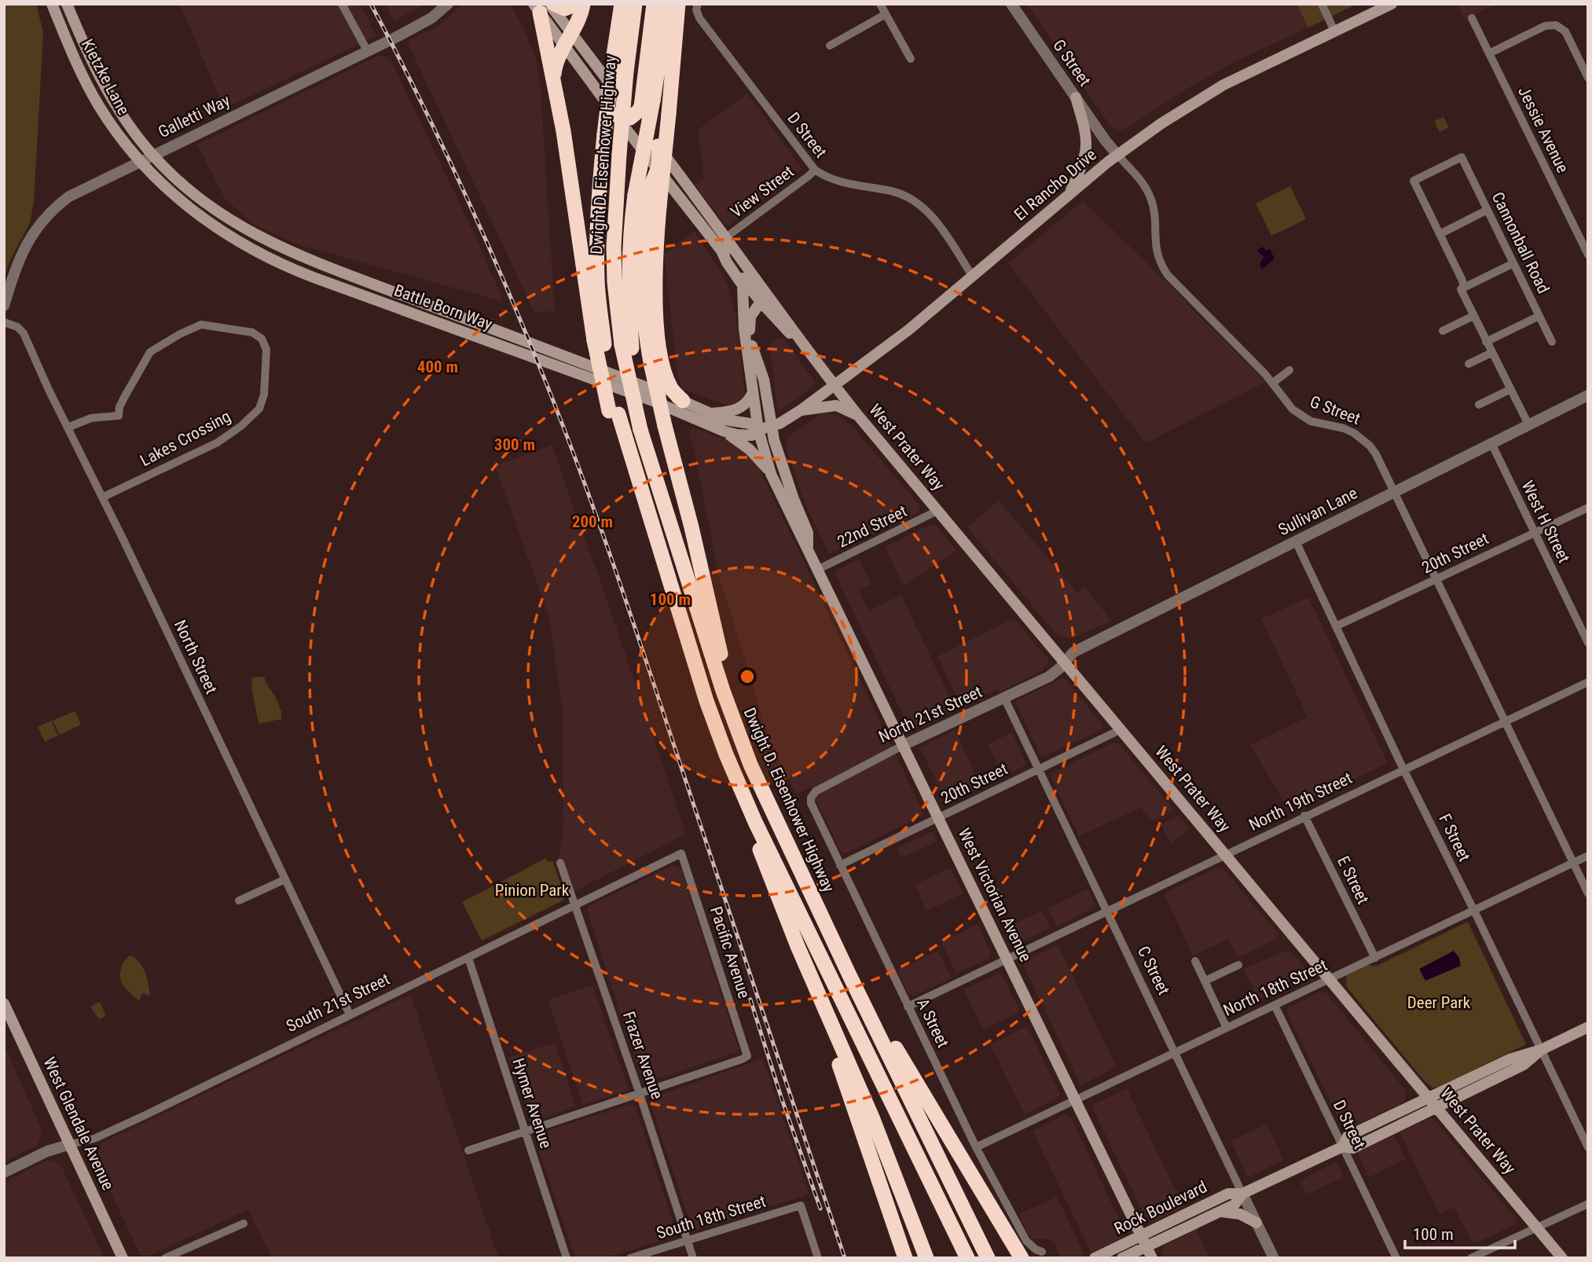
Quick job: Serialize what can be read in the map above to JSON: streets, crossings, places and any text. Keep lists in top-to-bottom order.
{
  "streets": {
    "highway": ["Dwight D. Eisenhower Highway"],
    "main road": [
      "Kietzke Lane",
      "El Rancho Drive",
      "Battle Born Way",
      "West Prater Way",
      "West Victorian Avenue",
      "West Glendale Avenue",
      "Rock Boulevard"
    ],
    "street": [
      "G Street",
      "Galletti Way",
      "Jessie Avenue",
      "D Street",
      "View Street",
      "Cannonball Road",
      "Lakes Crossing",
      "Sullivan Lane",
      "West H Street",
      "22nd Street",
      "20th Street",
      "North Street",
      "North 21st Street",
      "North 19th Street",
      "F Street",
      "E Street",
      "Pacific Avenue",
      "C Street",
      "North 18th Street",
      "South 21st Street",
      "A Street",
      "Frazer Avenue",
      "Hymer Avenue",
      "South 18th Street"
    ]
  },
  "crossings": [
    ["G Street", "El Rancho Drive"],
    ["G Street", "Sullivan Lane"],
    ["G Street", "20th Street"],
    ["G Street", "North 19th Street"],
    ["G Street", "North 18th Street"],
    ["Kietzke Lane", "Galletti Way"],
    ["Kietzke Lane", "Battle Born Way"],
    ["Galletti Way", "Battle Born Way"],
    ["D Street", "El Rancho Drive"],
    ["D Street", "View Street"],
    ["D Street", "North 18th Street"],
    ["D Street", "Rock Boulevard"],
    ["El Rancho Drive", "Battle Born Way"],
    ["El Rancho Drive", "West Prater Way"],
    ["El Rancho Drive", "West Victorian Avenue"],
    ["View Street", "West Prater Way"],
    ["Battle Born Way", "West Victorian Avenue"],
    ["Lakes Crossing", "North Street"],
    ["West Prater Way", "Sullivan Lane"],
    ["West Prater Way", "22nd Street"],
    ["West Prater Way", "20th Street"],
    ["West Prater Way", "North 21st Street"],
    ["West Prater Way", "North 19th Street"],
    ["West Prater Way", "West Victorian Avenue"],
    ["West Prater Way", "North 18th Street"],
    ["West Prater Way", "Rock Boulevard"],
    ["Sullivan Lane", "West H Street"],
    ["Sullivan Lane", "North 21st Street"],
    ["Sullivan Lane", "F Street"],
    ["West H Street", "20th Street"],
    ["22nd Street", "West Victorian Avenue"],
    ["20th Street", "F Street"],
    ["20th Street", "West Victorian Avenue"],
    ["20th Street", "C Street"],
    ["20th Street", "A Street"],
    ["North Street", "South 21st Street"],
    ["North 21st Street", "West Victorian Avenue"],
    ["North 21st Street", "C Street"],
    ["North 21st Street", "A Street"],
    ["North 19th Street", "F Street"],
    ["North 19th Street", "E Street"],
    ["North 19th Street", "West Victorian Avenue"],
    ["North 19th Street", "C Street"],
    ["North 19th Street", "A Street"],
    ["F Street", "North 18th Street"],
    ["F Street", "Rock Boulevard"],
    ["E Street", "North 18th Street"],
    ["West Victorian Avenue", "North 18th Street"],
    ["West Victorian Avenue", "Rock Boulevard"],
    ["Pacific Avenue", "South 21st Street"],
    ["Pacific Avenue", "Frazer Avenue"],
    ["C Street", "North 18th Street"],
    ["C Street", "Rock Boulevard"],
    ["North 18th Street", "A Street"],
    ["South 21st Street", "Frazer Avenue"],
    ["South 21st Street", "Hymer Avenue"],
    ["South 21st Street", "West Glendale Avenue"],
    ["Frazer Avenue", "South 18th Street"]
  ],
  "parks": ["Pinion Park", "Deer Park"],
  "scale_bar": "100 m",
  "rings": [
    "400 m",
    "300 m",
    "200 m",
    "100 m"
  ]
}
